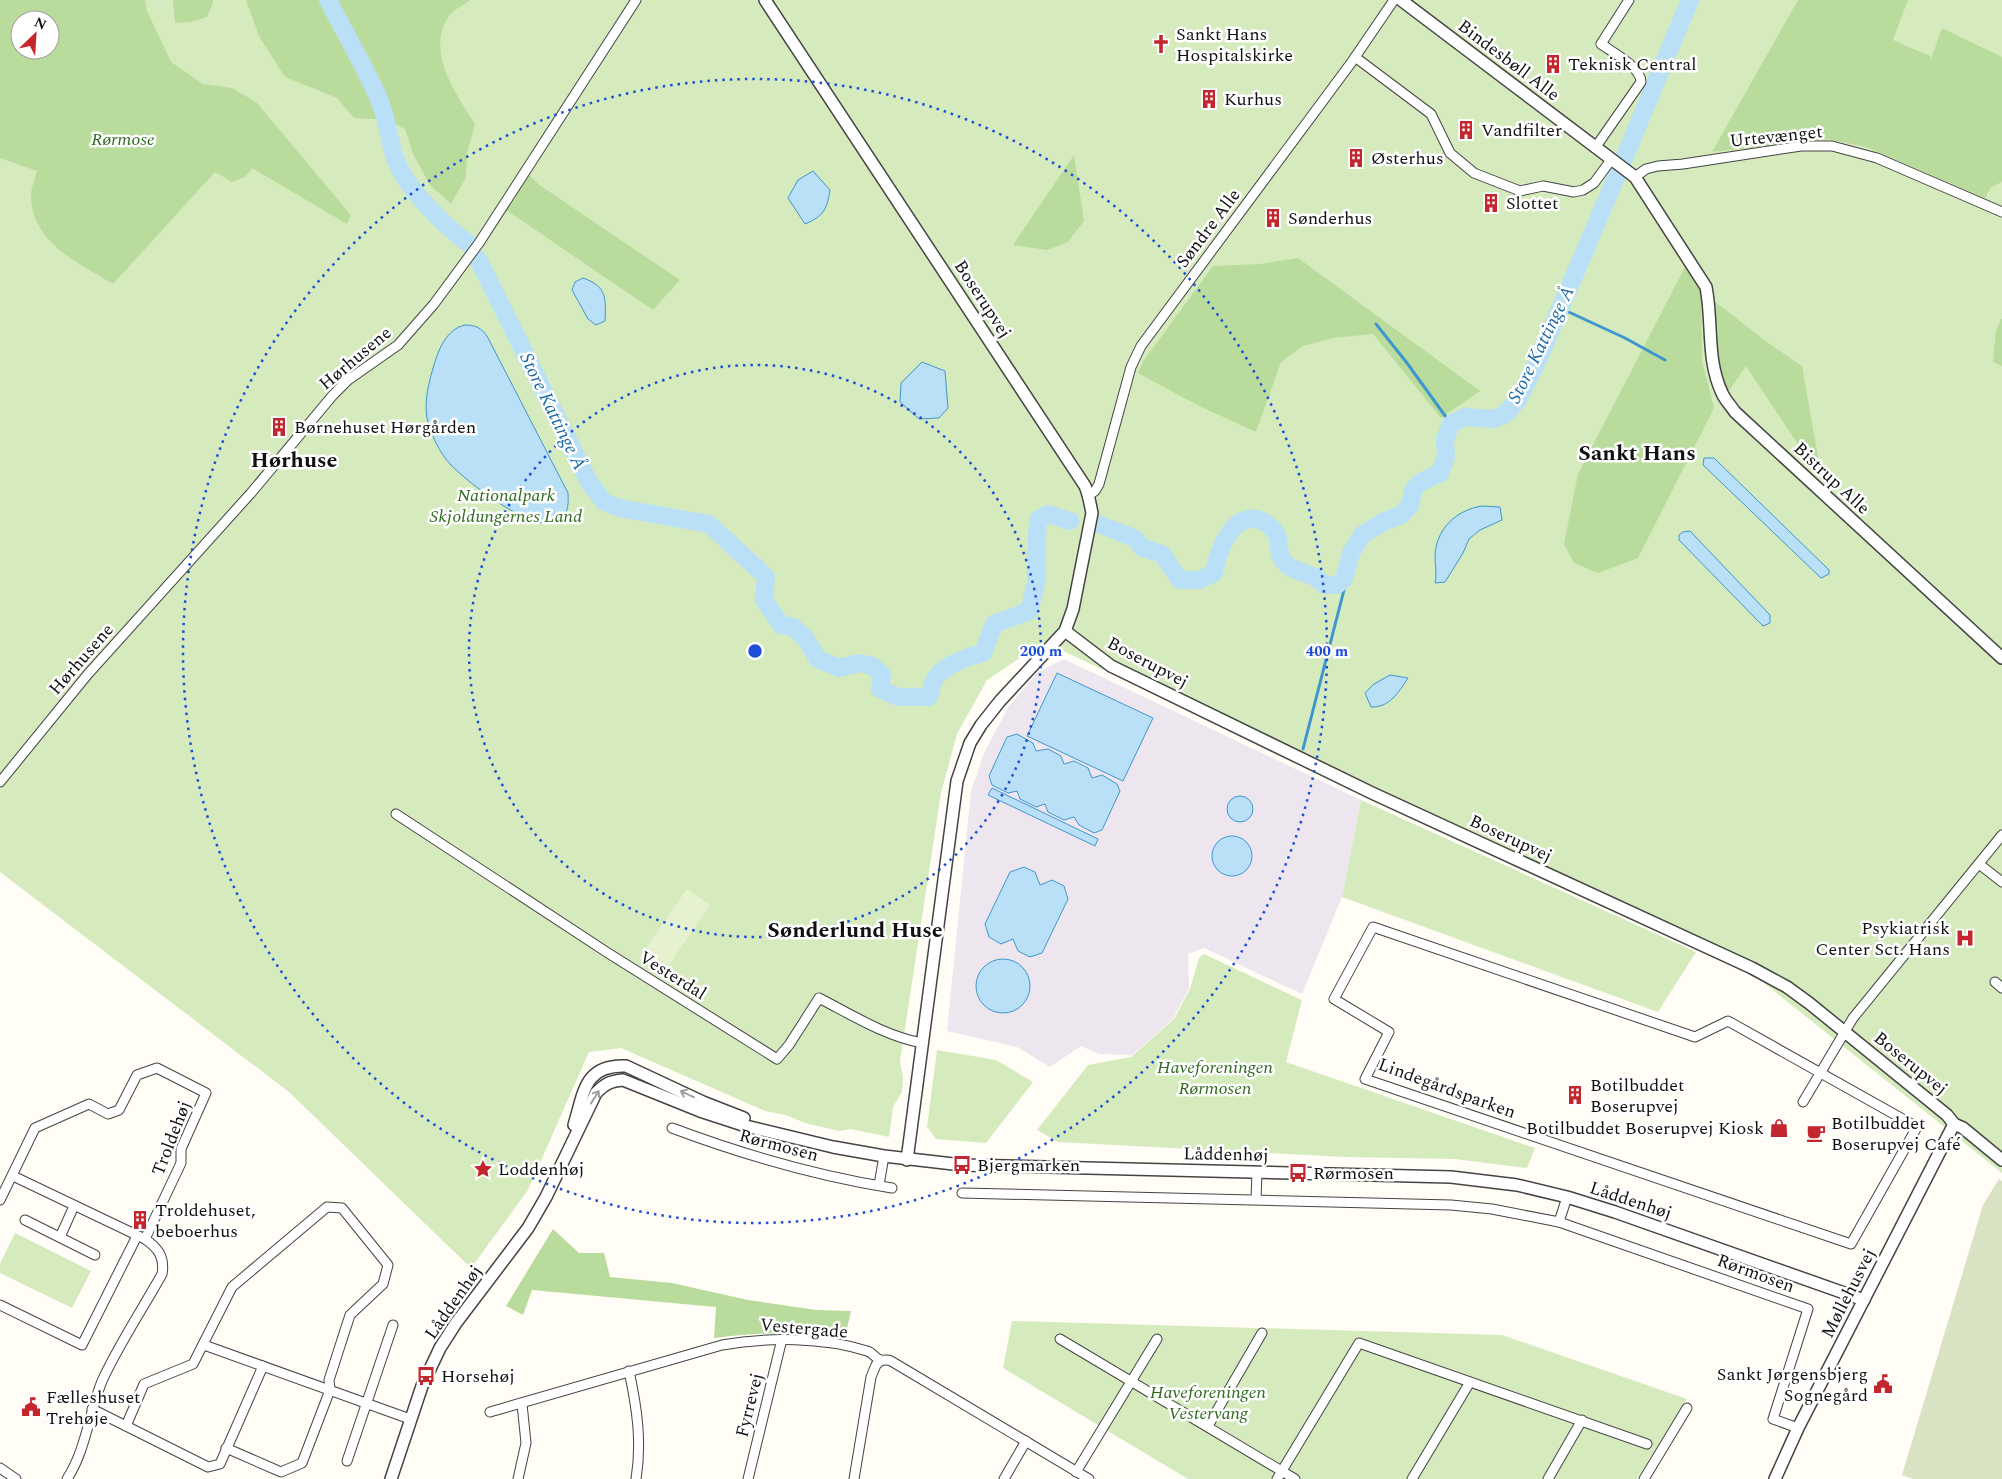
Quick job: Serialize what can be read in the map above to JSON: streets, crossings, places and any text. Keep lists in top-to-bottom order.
{
  "streets": {
    "street": [
      "Bindesbøll Alle",
      "Urtevænget",
      "Søndre Alle",
      "Boserupvej",
      "Hørhusene",
      "Bistrup Alle",
      "Vesterdal",
      "Lindegårdsparken",
      "Troldehøj",
      "Rørmosen",
      "Låddenhøj",
      "Møllehusvej",
      "Vestergade",
      "Fyrrevej"
    ]
  },
  "crossings": [
    ["Bindesbøll Alle", "Urtevænget"],
    ["Bindesbøll Alle", "Bistrup Alle"],
    ["Søndre Alle", "Boserupvej"],
    ["Boserupvej", "Møllehusvej"],
    ["Rørmosen", "Møllehusvej"],
    ["Låddenhøj", "Møllehusvej"],
    ["Vestergade", "Fyrrevej"]
  ],
  "districts": ["Sankt Hans", "Hørhuse", "Sønderlund Huse"],
  "water": ["Store Kattinge Å"],
  "parks": [
    "Rørmose",
    "Nationalpark Skjoldungernes Land",
    "Haveforeningen Rørmosen",
    "Haveforeningen Vestervang"
  ],
  "places": {
    "church": ["Sankt Hans Hospitalskirke"],
    "building": [
      "Teknisk Central",
      "Kurhus",
      "Vandfilter",
      "Østerhus",
      "Slottet",
      "Sønderhus",
      "Børnehuset Hørgården",
      "Botilbuddet Boserupvej",
      "Troldehuset, beboerhus"
    ],
    "hospital": ["Psykiatrisk Center Sct. Hans"],
    "shop": ["Botilbuddet Boserupvej Kiosk"],
    "cafe": ["Botilbuddet Boserupvej Café"],
    "bus stop": ["Bjergmarken", "Rørmosen", "Horsehøj"],
    "place": ["Loddenhøj"],
    "public building": ["Sankt Jørgensbjerg Sognegård", "Fælleshuset Trehøje"]
  },
  "north": "top right",
  "rings": ["200 m", "400 m"]
}
